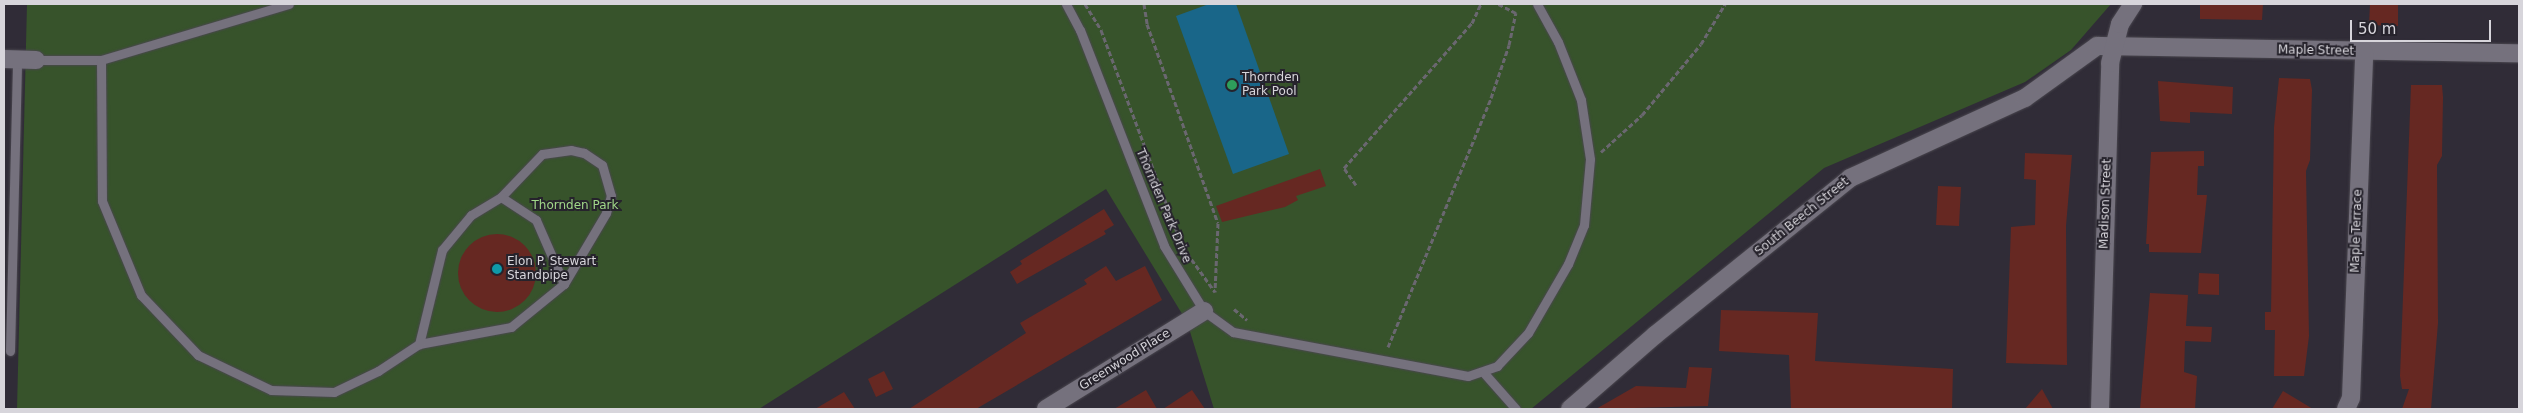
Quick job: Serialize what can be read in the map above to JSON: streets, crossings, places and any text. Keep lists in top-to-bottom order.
{
  "streets": {
    "street": [
      "Maple Street",
      "Madison Street",
      "South Beech Street",
      "Maple Terrace",
      "Greenwood Place"
    ],
    "lane": ["Thornden Park Drive"]
  },
  "crossings": [
    ["Maple Street", "Madison Street"],
    ["Maple Street", "South Beech Street"],
    ["Maple Street", "Maple Terrace"],
    ["Madison Street", "South Beech Street"],
    ["Thornden Park Drive", "Greenwood Place"]
  ],
  "parks": ["Thornden Park"],
  "places": ["Thornden Park Pool", "Elon P. Stewart Standpipe"],
  "scale_bar": "50 m"
}
